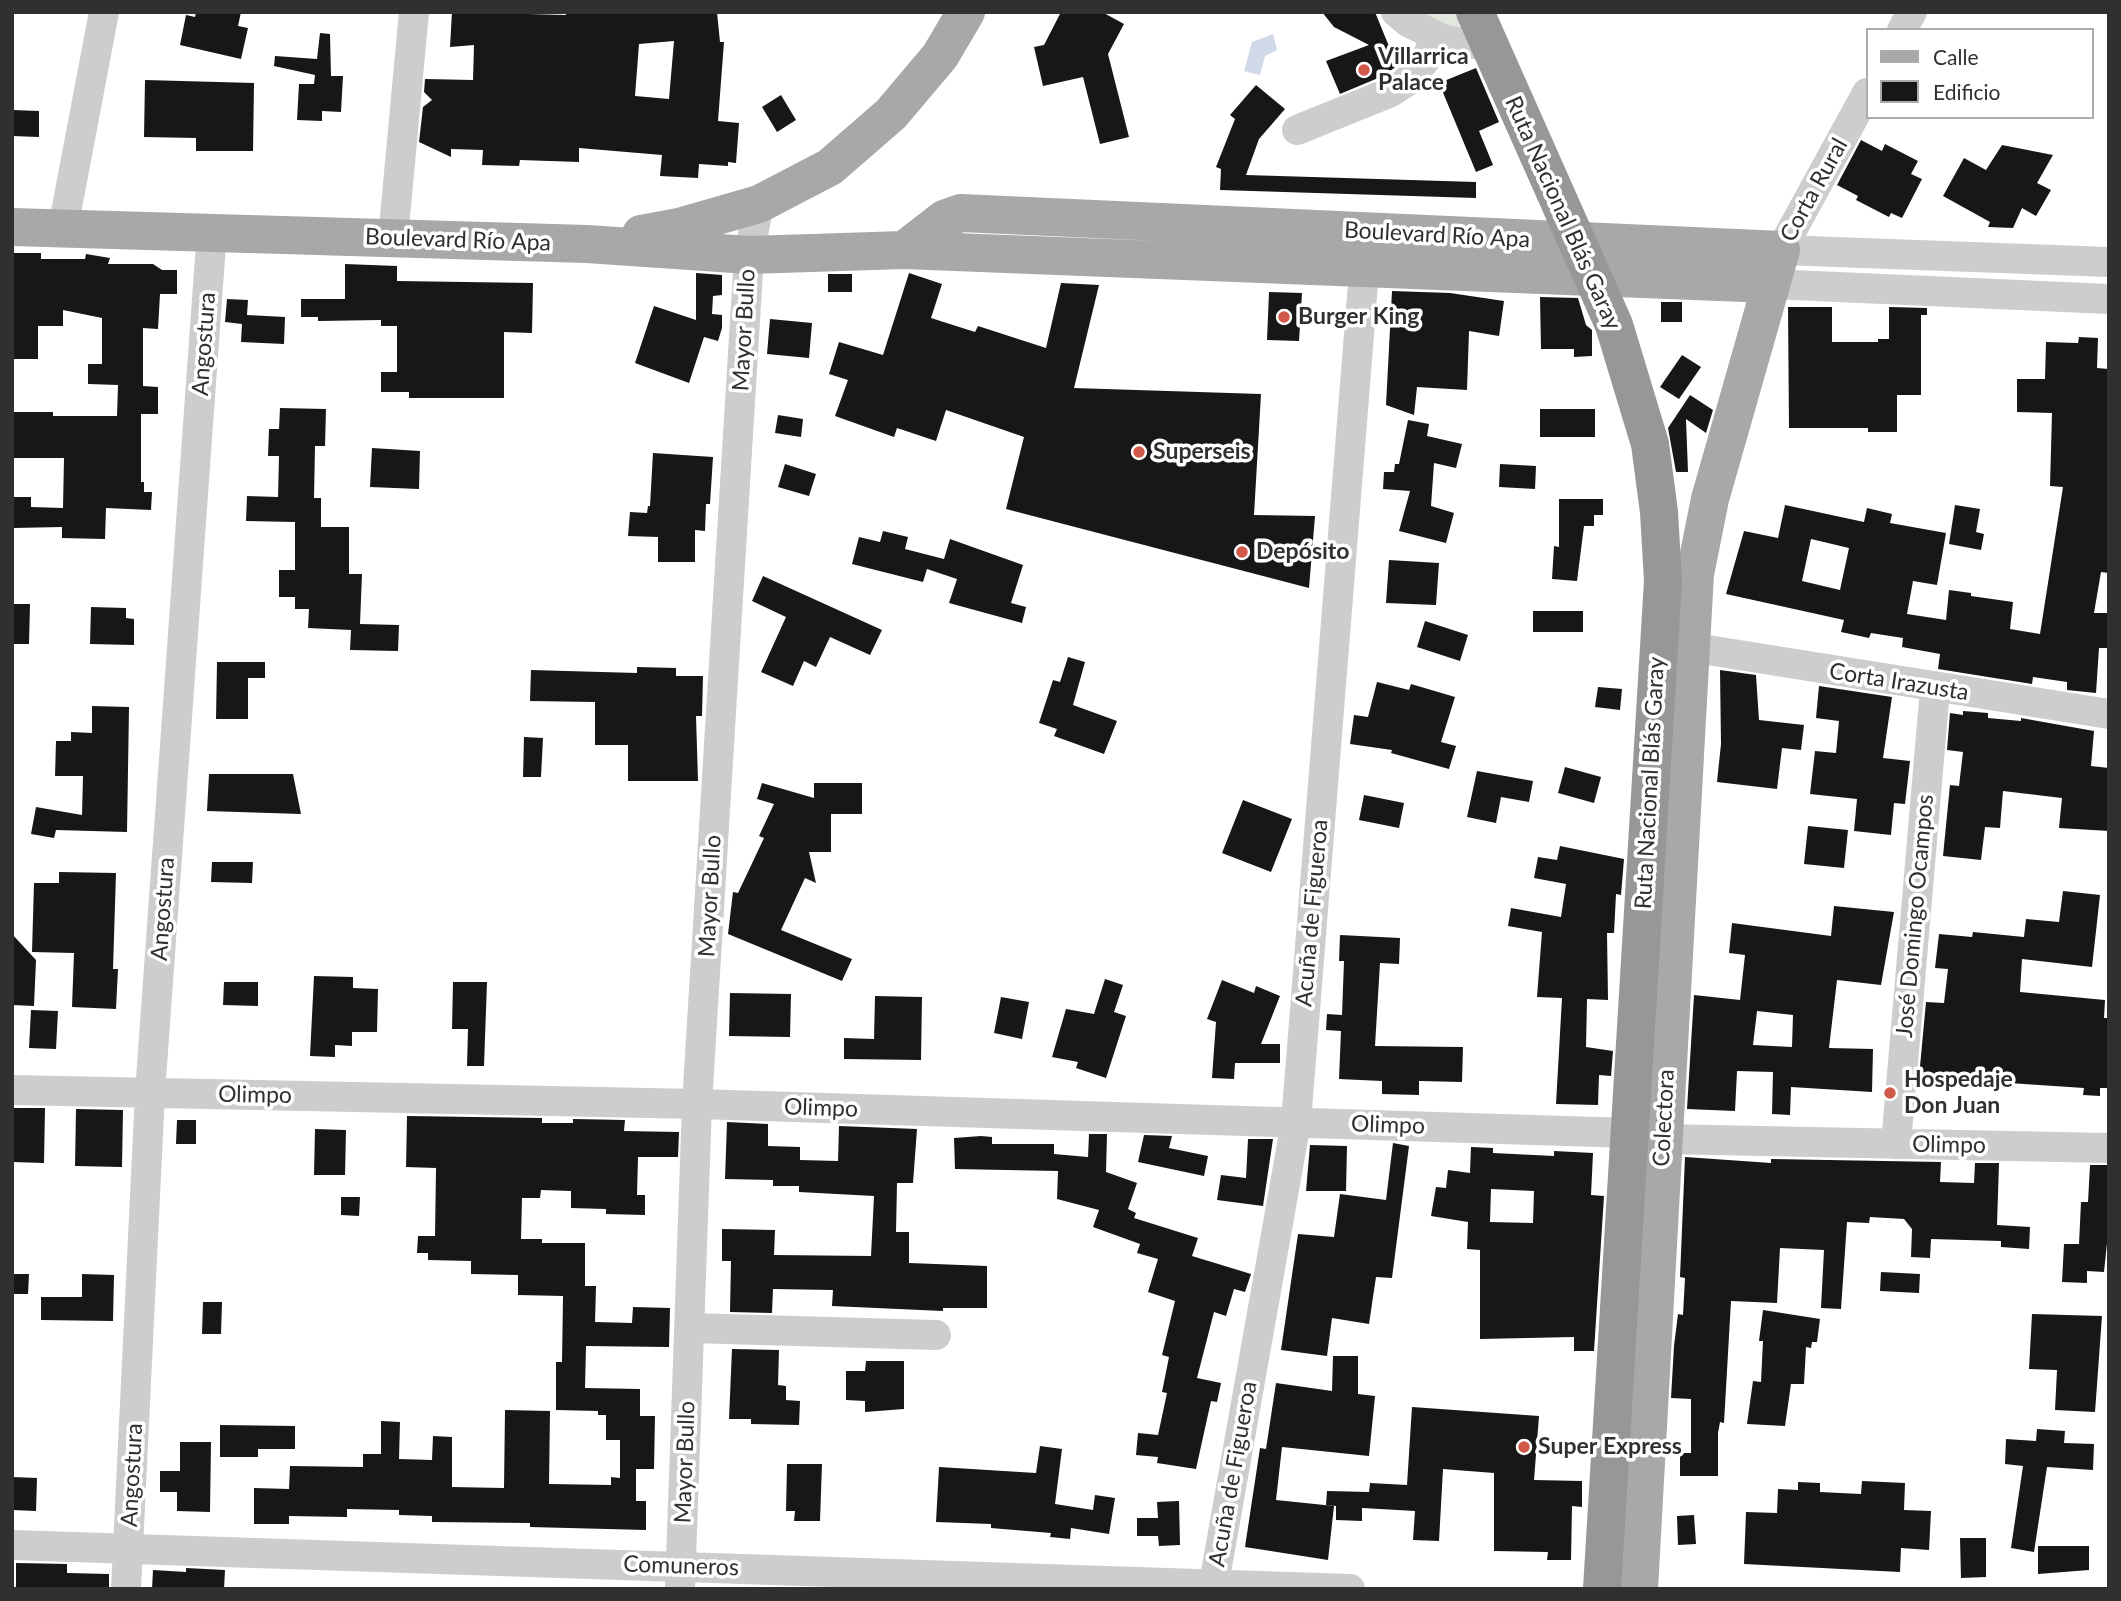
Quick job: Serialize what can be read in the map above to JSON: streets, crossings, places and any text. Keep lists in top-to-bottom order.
{
  "streets": {
    "highway": ["Ruta Nacional Blás Garay"],
    "main road": ["Boulevard Río Apa", "Colectora"],
    "street": [
      "Corta Rural",
      "Mayor Bullo",
      "Angostura",
      "Corta Irazusta",
      "Acuña de Figueroa",
      "José Domingo Ocampos",
      "Olimpo",
      "Comuneros"
    ]
  },
  "crossings": [
    ["Corta Rural", "Boulevard Río Apa"],
    ["Corta Rural", "Colectora"],
    ["Ruta Nacional Blás Garay", "Boulevard Río Apa"],
    ["Ruta Nacional Blás Garay", "Olimpo"],
    ["Ruta Nacional Blás Garay", "Colectora"],
    ["Boulevard Río Apa", "Mayor Bullo"],
    ["Boulevard Río Apa", "Angostura"],
    ["Boulevard Río Apa", "Acuña de Figueroa"],
    ["Boulevard Río Apa", "Colectora"],
    ["Mayor Bullo", "Olimpo"],
    ["Mayor Bullo", "Comuneros"],
    ["Angostura", "Olimpo"],
    ["Angostura", "Comuneros"],
    ["Corta Irazusta", "José Domingo Ocampos"],
    ["Corta Irazusta", "Colectora"],
    ["Acuña de Figueroa", "Olimpo"],
    ["Acuña de Figueroa", "Comuneros"],
    ["José Domingo Ocampos", "Olimpo"],
    ["Olimpo", "Colectora"]
  ],
  "places": [
    "Villarrica Palace",
    "Burger King",
    "Superseis",
    "Depósito",
    "Hospedaje Don Juan",
    "Super Express"
  ],
  "legend": ["Calle", "Edificio"]
}
